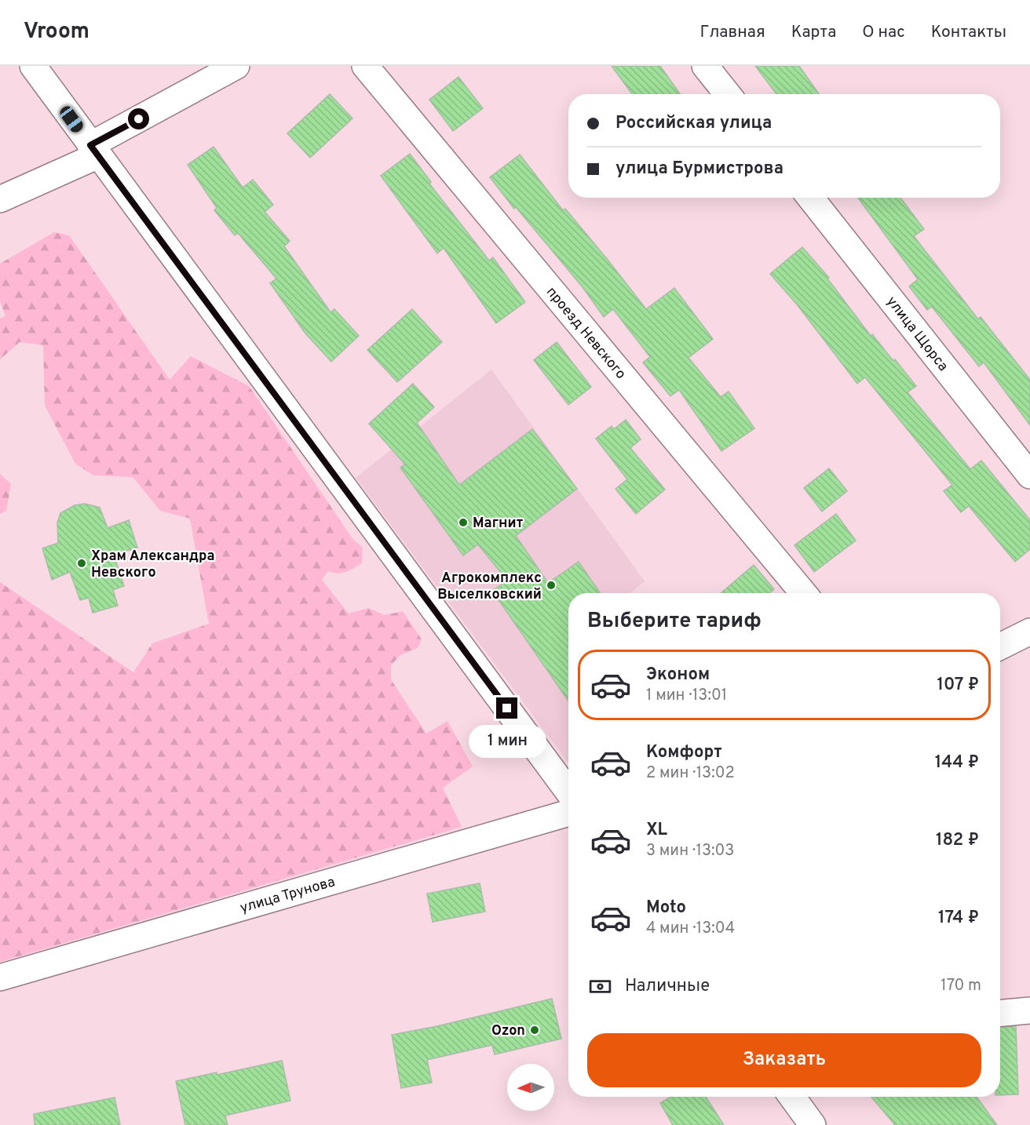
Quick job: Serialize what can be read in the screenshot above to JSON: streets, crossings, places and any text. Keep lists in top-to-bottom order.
{
  "streets": {
    "street": ["проезд Невского", "улица Щорса", "улица Трунова"]
  },
  "places": [
    "Магнит",
    "Храм Александра Невского",
    "Агрокомплекс Выселковский",
    "Ozon"
  ],
  "north": "left",
  "page": {
    "header": "Vroom",
    "nav": [
      "Главная",
      "Карта",
      "О нас",
      "Контакты"
    ],
    "banner": ["Российская улица", "улица Бурмистрова"],
    "heading": "Выберите тариф",
    "list": [
      {
        "name": "Эконом",
        "note": "1 мин · 13:01",
        "value": "107 ₽"
      },
      {
        "name": "Комфорт",
        "note": "2 мин · 13:02",
        "value": "144 ₽"
      },
      {
        "name": "XL",
        "note": "3 мин · 13:03",
        "value": "182 ₽"
      },
      {
        "name": "Moto",
        "note": "4 мин · 13:04",
        "value": "174 ₽"
      }
    ],
    "bubble": "1 мин",
    "pay": ["Наличные", "170 m"],
    "buttons": "Заказать"
  }
}
